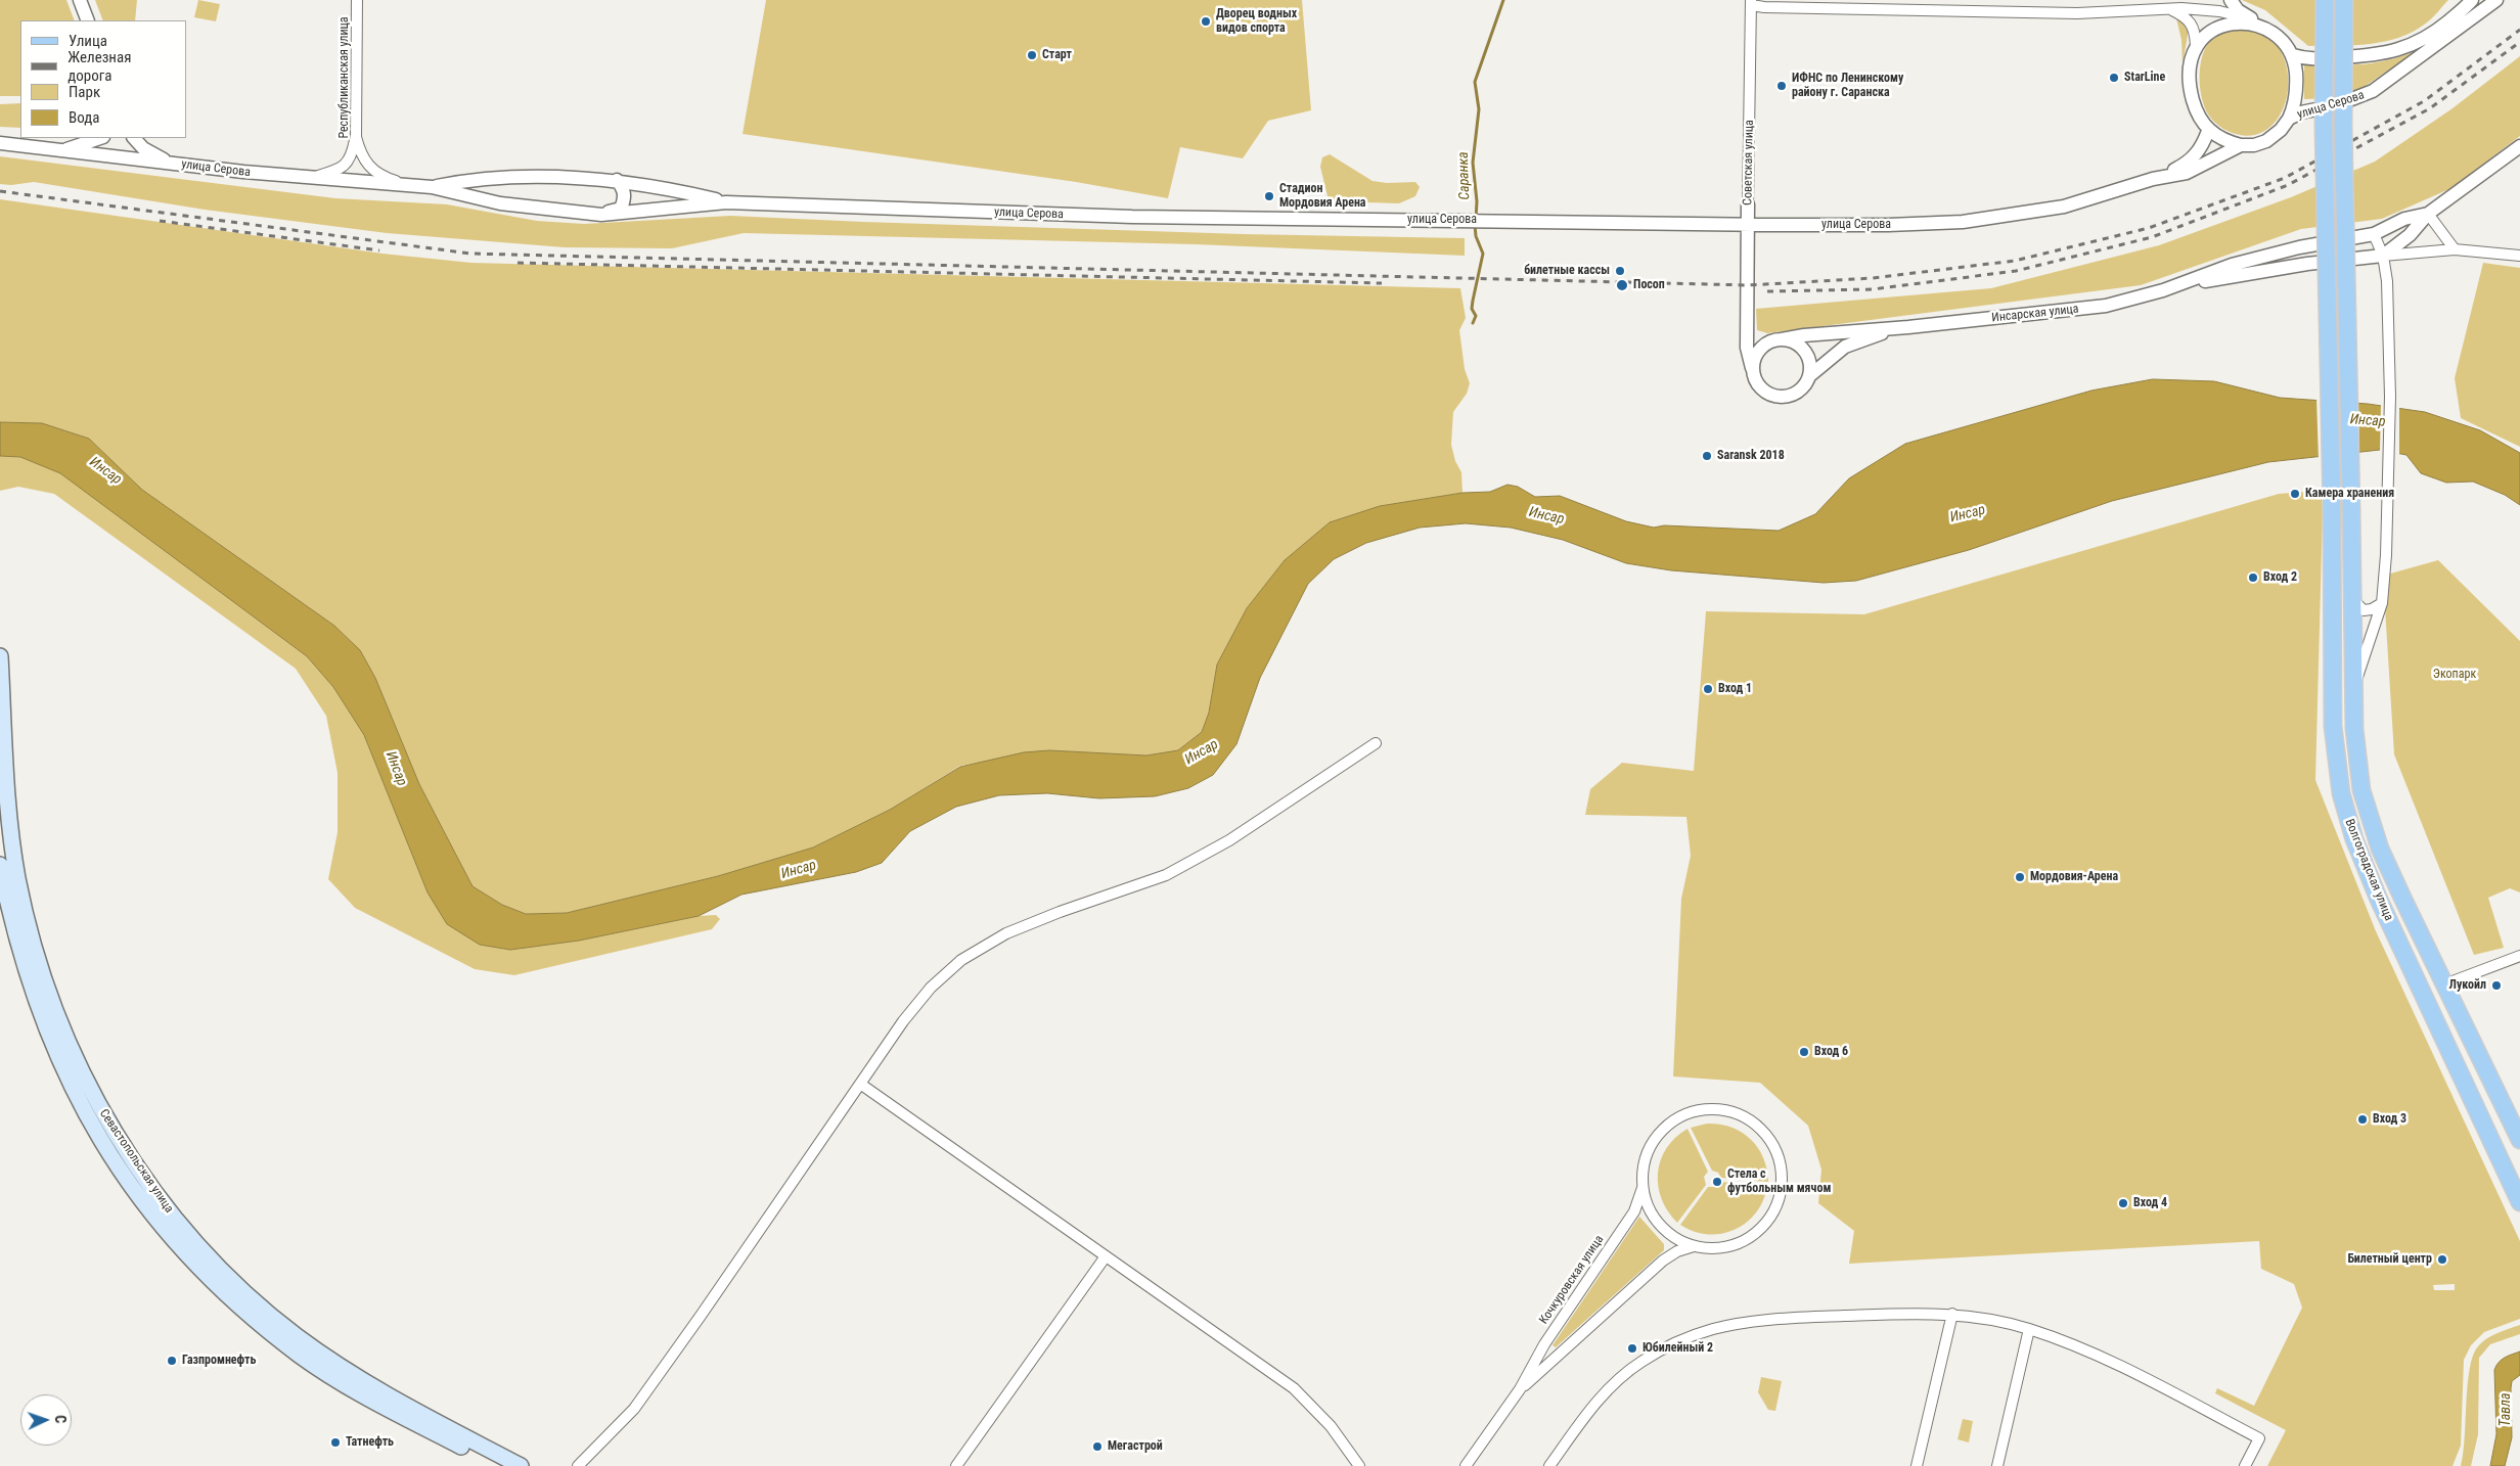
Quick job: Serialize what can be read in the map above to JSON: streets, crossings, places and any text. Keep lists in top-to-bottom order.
{
  "streets": {
    "main road": ["Волгоградская улица", "Севастопольская улица"],
    "street": [
      "Республиканская улица",
      "улица Серова",
      "Советская улица",
      "Инсарская улица",
      "Кочкуровская улица"
    ]
  },
  "crossings": [
    ["Республиканская улица", "улица Серова"],
    ["улица Серова", "Советская улица"],
    ["Советская улица", "Инсарская улица"]
  ],
  "water": ["Саранка", "Инсар", "Тавла"],
  "parks": ["Экопарк"],
  "places": [
    "Дворец водных видов спорта",
    "Старт",
    "StarLine",
    "ИФНС по Ленинскому району г. Саранска",
    "Стадион Мордовия Арена",
    "билетные кассы",
    "Посоп",
    "Saransk 2018",
    "Камера хранения",
    "Вход 2",
    "Вход 1",
    "Мордовия-Арена",
    "Лукойл",
    "Вход 6",
    "Вход 3",
    "Стела с футбольным мячом",
    "Вход 4",
    "Билетный центр",
    "Юбилейный 2",
    "Газпромнефть",
    "Татнефть",
    "Мегастрой"
  ],
  "legend": [
    "Улица",
    "Железная дорога",
    "Парк",
    "Вода"
  ],
  "north": "right"
}
